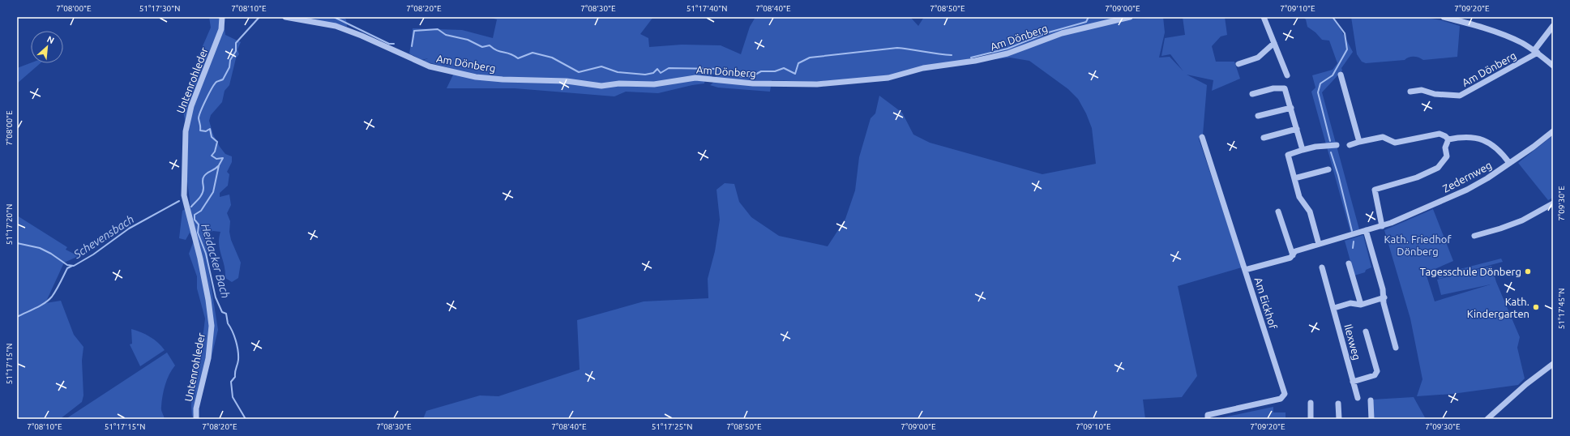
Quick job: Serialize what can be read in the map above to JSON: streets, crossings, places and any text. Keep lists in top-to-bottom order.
{
  "streets": {
    "street": [
      "Am Dönberg",
      "Untenrohleder",
      "Zedernweg",
      "Am Eickhof",
      "Ilexweg"
    ]
  },
  "crossings": [
    ["Zedernweg", "Am Eickhof"]
  ],
  "water": ["Schevensbach", "Heidacker Bach"],
  "parks": ["Kath. Friedhof Dönberg"],
  "places": ["Tagesschule Dönberg", "Kath. Kindergarten"],
  "north": "top right",
  "coordinates": [
    "7°08'00\"E",
    "51°17'30\"N",
    "7°08'10\"E",
    "7°08'20\"E",
    "7°08'30\"E",
    "51°17'40\"N",
    "7°08'40\"E",
    "7°08'50\"E",
    "7°09'00\"E",
    "7°09'10\"E",
    "7°09'20\"E",
    "7°09'30\"E",
    "51°17'20\"N",
    "51°17'45\"N",
    "51°17'15\"N",
    "51°17'25\"N"
  ]
}
